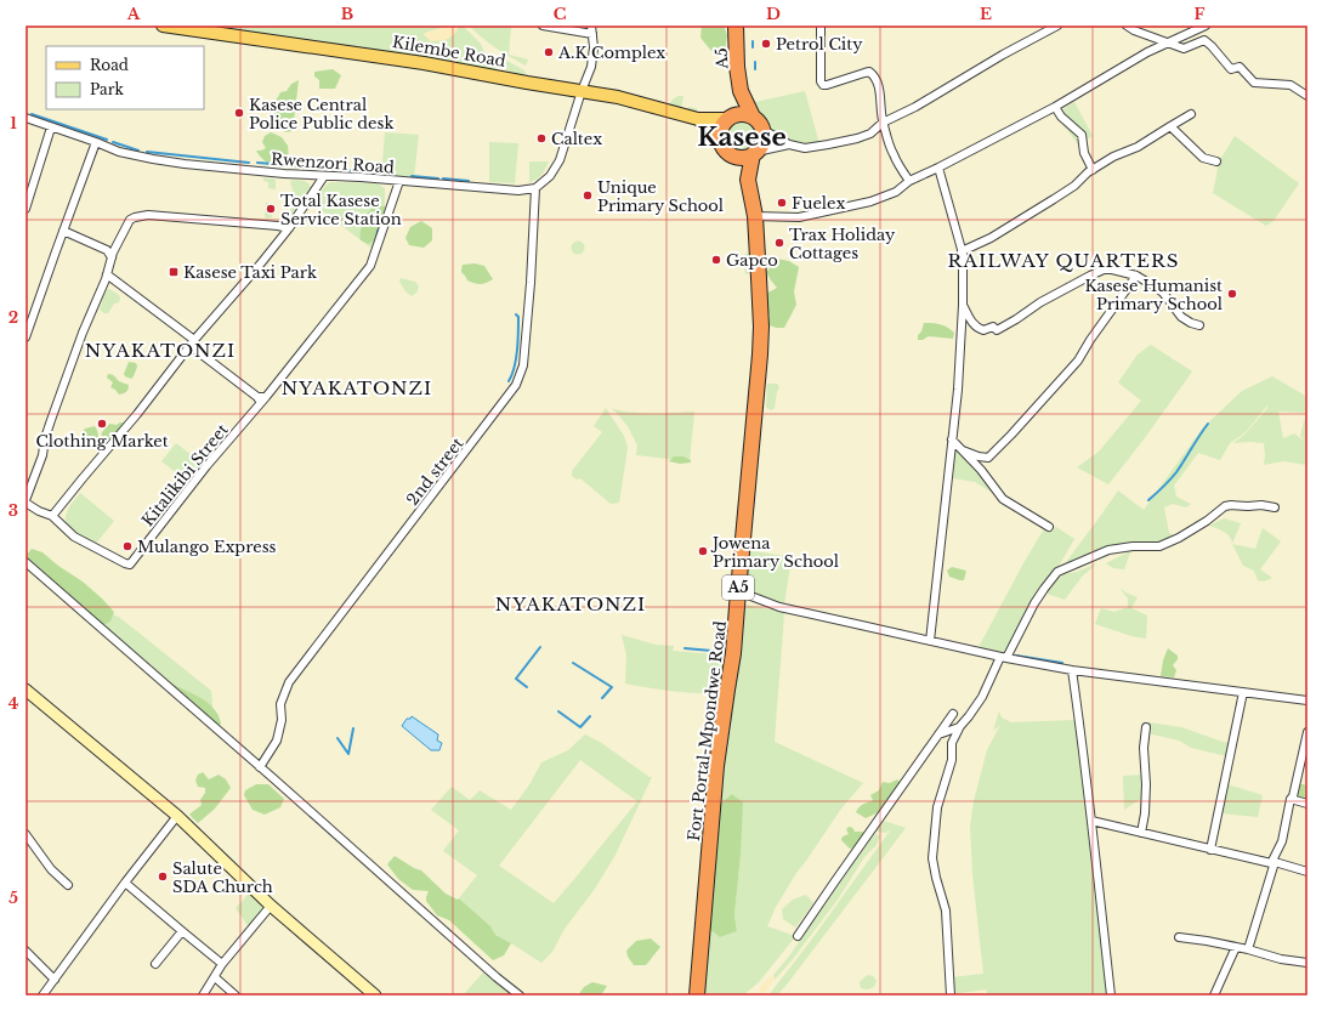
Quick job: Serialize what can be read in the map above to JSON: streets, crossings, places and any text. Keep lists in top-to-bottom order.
{
  "streets": {
    "highway": ["Kilembe Road", "A5", "Fort Portal-Mpondwe Road"],
    "street": ["Rwenzori Road", "2nd street", "Kitalikibi Street"]
  },
  "crossings": [
    ["Kilembe Road", "A5"],
    ["Kilembe Road", "Fort Portal-Mpondwe Road"],
    ["A5", "Fort Portal-Mpondwe Road"],
    ["Rwenzori Road", "2nd street"],
    ["Rwenzori Road", "Kitalikibi Street"]
  ],
  "districts": [
    "Kasese",
    "RAILWAY QUARTERS",
    "NYAKATONZI",
    "NYAKATONZI",
    "NYAKATONZI"
  ],
  "places": {
    "other": [
      "Petrol City",
      "A.K Complex",
      "Kasese Central Police Public desk",
      "Caltex",
      "Unique Primary School",
      "Fuelex",
      "Total Kasese Service Station",
      "Trax Holiday Cottages",
      "Gapco",
      "Kasese Humanist Primary School",
      "Clothing Market",
      "Mulango Express",
      "Jowena Primary School",
      "Salute SDA Church"
    ],
    "transit": ["Kasese Taxi Park"]
  },
  "legend": ["Road", "Park"],
  "grid": {
    "columns": [
      "A",
      "B",
      "C",
      "D",
      "E",
      "F"
    ],
    "rows": [
      "1",
      "2",
      "3",
      "4",
      "5"
    ]
  }
}
